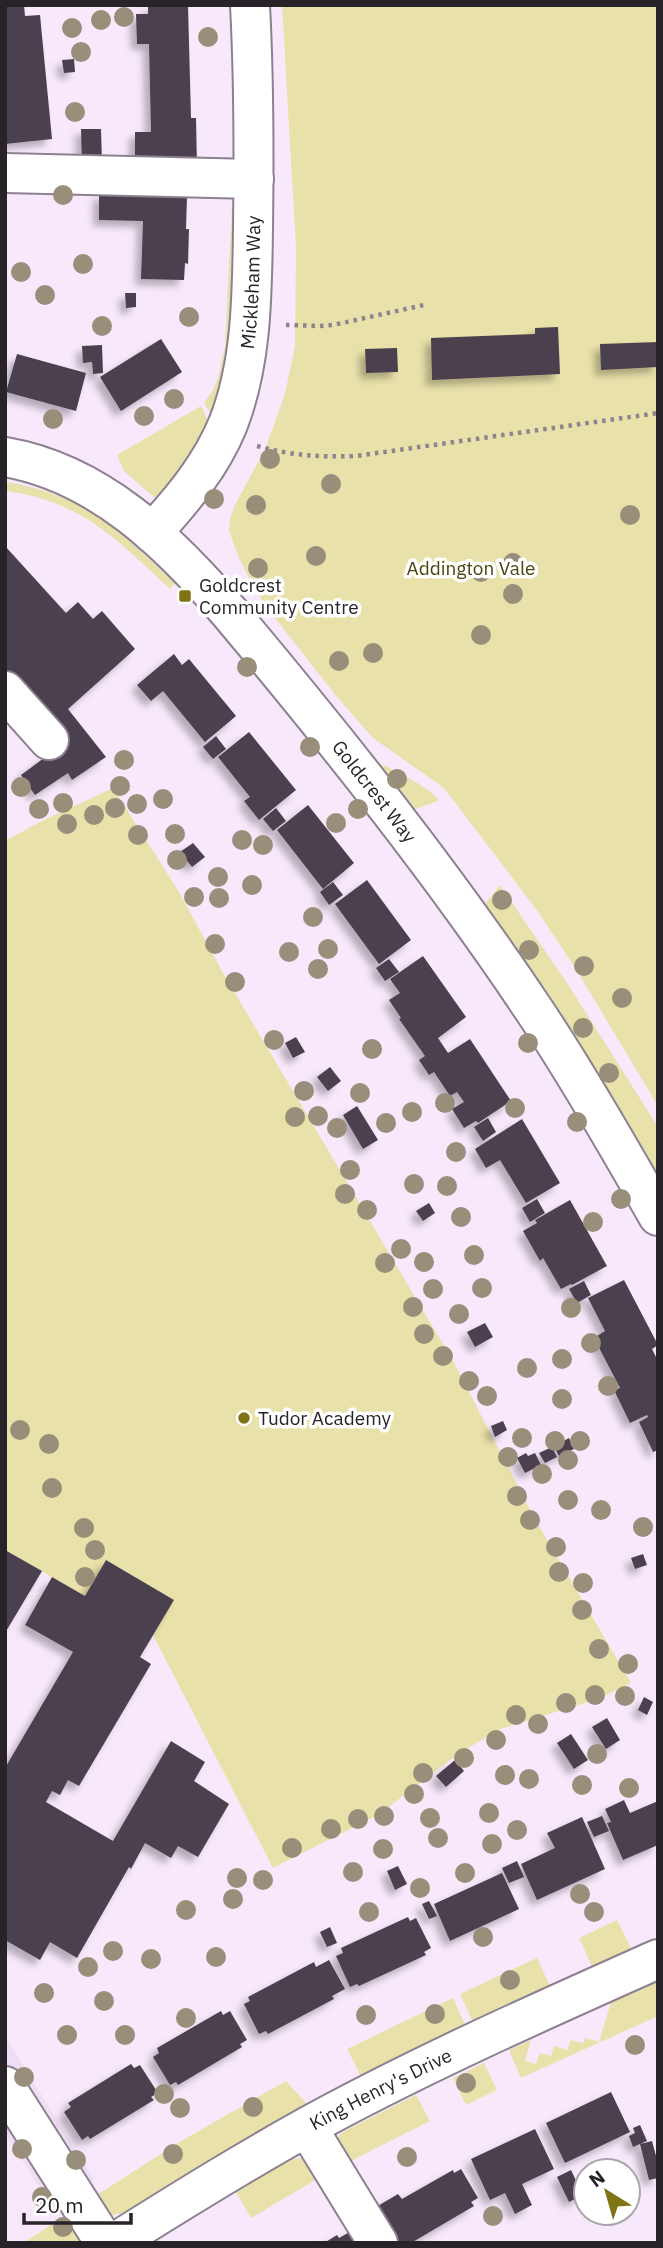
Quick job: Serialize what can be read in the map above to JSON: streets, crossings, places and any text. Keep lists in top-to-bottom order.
{
  "streets": {
    "street": ["Mickleham Way", "Goldcrest Way", "King Henry's Drive"]
  },
  "crossings": [
    ["Mickleham Way", "Goldcrest Way"]
  ],
  "parks": ["Addington Vale"],
  "places": {
    "transit": ["Goldcrest Community Centre"],
    "other": ["Tudor Academy"]
  },
  "scale_bar": "20 m",
  "north": "top left"
}
